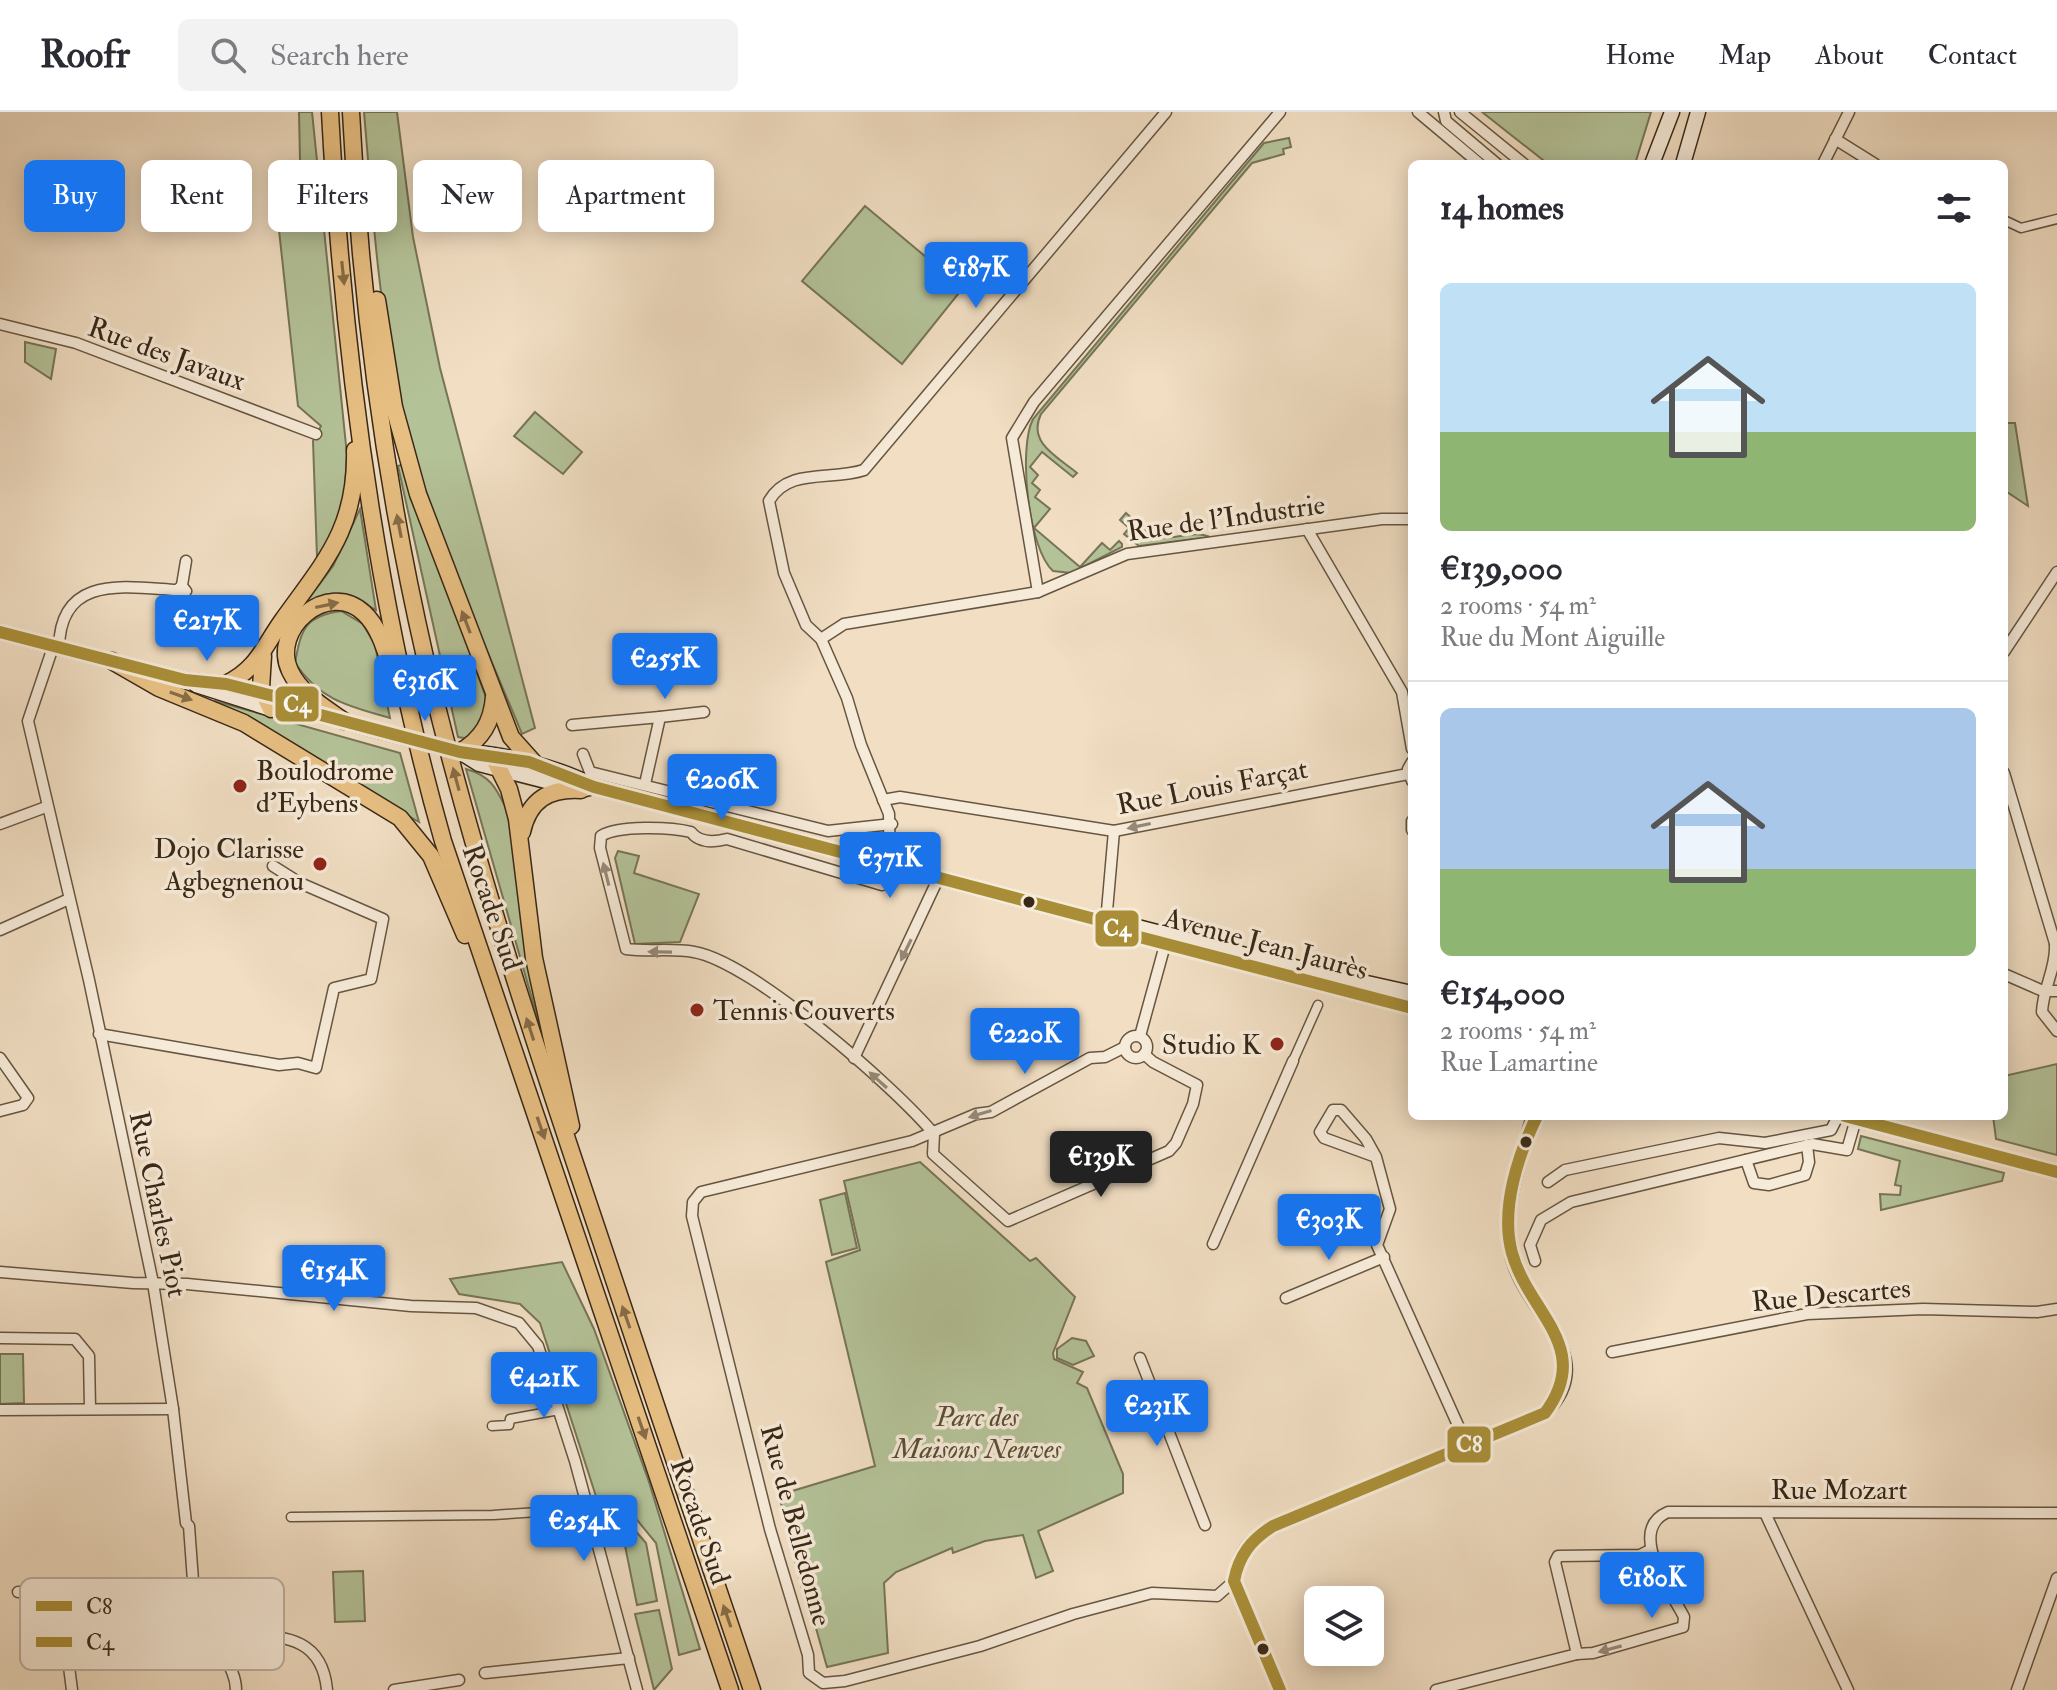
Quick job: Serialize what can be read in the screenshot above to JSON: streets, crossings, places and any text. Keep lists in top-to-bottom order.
{
  "streets": {
    "highway": ["Rocade Sud"],
    "main road": ["Avenue Jean Jaurès"],
    "street": [
      "Rue des Javaux",
      "Rue de l'Industrie",
      "Rue Louis Farçat",
      "Rue Charles Piot",
      "Rue Descartes",
      "Rue Mozart",
      "Rue de Belledonne"
    ]
  },
  "one_way": ["Rue Louis Farçat"],
  "parks": ["Parc des Maisons Neuves"],
  "places": [
    "Boulodrome d'Eybens",
    "Dojo Clarisse Agbegnenou",
    "Tennis Couverts",
    "Studio K"
  ],
  "lines": ["transit line C4", "transit line C8"],
  "legend": ["C8", "C4"],
  "page": {
    "header": "Roofr",
    "search": "Search here",
    "nav": [
      "Home",
      "Map",
      "About",
      "Contact"
    ],
    "chip": [
      "Buy",
      "Rent",
      "Filters",
      "New",
      "Apartment"
    ],
    "heading": "14 homes",
    "price": [
      "€187K",
      "€217K",
      "€255K",
      "€316K",
      "€206K",
      "€371K",
      "€220K",
      "€139K",
      "€303K",
      "€154K",
      "€421K",
      "€231K",
      "€254K",
      "€180K"
    ],
    "list": [
      {
        "name": "€139,000",
        "note": "2 rooms · 54 m² · Rue du Mont Aiguille"
      },
      {
        "name": "€154,000",
        "note": "2 rooms · 54 m² · Rue Lamartine"
      }
    ]
  }
}
